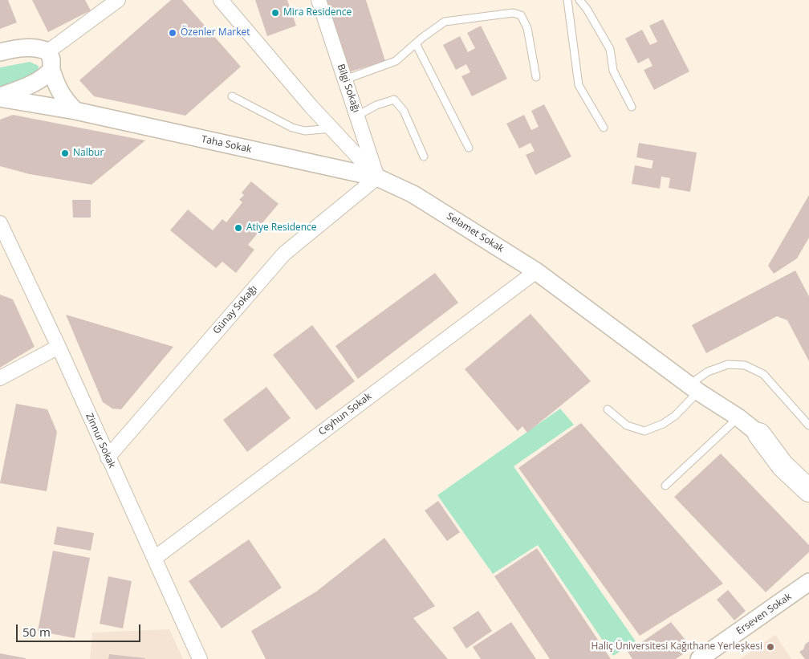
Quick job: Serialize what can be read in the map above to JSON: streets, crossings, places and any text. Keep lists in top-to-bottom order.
{
  "streets": {
    "street": [
      "Bilgi Sokağı",
      "Taha Sokak",
      "Selamet Sokak",
      "Günay Sokağı",
      "Ceyhun Sokak",
      "Zinnur Sokak",
      "Erseven Sokak"
    ]
  },
  "crossings": [
    ["Bilgi Sokağı", "Taha Sokak"],
    ["Bilgi Sokağı", "Selamet Sokak"],
    ["Bilgi Sokağı", "Günay Sokağı"],
    ["Taha Sokak", "Selamet Sokak"],
    ["Taha Sokak", "Günay Sokağı"],
    ["Selamet Sokak", "Günay Sokağı"],
    ["Selamet Sokak", "Ceyhun Sokak"],
    ["Günay Sokağı", "Zinnur Sokak"],
    ["Ceyhun Sokak", "Zinnur Sokak"]
  ],
  "places": [
    "Mira Residence",
    "Özenler Market",
    "Nalbur",
    "Atiye Residence",
    "Haliç Üniversitesi Kağıthane Yerleşkesi"
  ],
  "scale_bar": "50 m"
}
